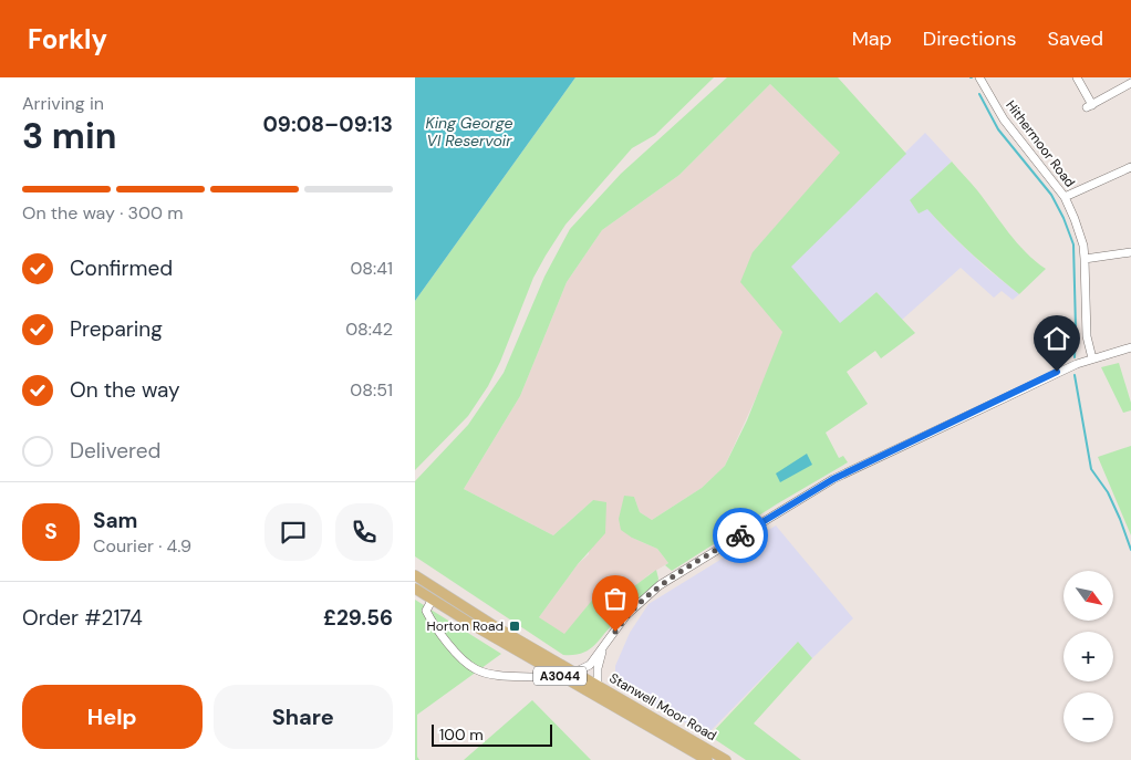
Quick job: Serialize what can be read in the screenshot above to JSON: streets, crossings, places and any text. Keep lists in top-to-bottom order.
{
  "streets": {
    "main road": ["A3044", "Stanwell Moor Road"],
    "street": ["Hithermoor Road"]
  },
  "water": ["King George VI Reservoir"],
  "places": {
    "transit": ["Horton Road"]
  },
  "scale_bar": "100 m",
  "north": "bottom right",
  "page": {
    "header": "Forkly",
    "nav": ["Map", "Directions", "Saved"],
    "heading": ["3 min", "Arriving in", "09:08–09:13"],
    "panel": [
      "Sam",
      "Courier · 4.9",
      "Order #2174",
      "£29.56"
    ],
    "bar": "On the way · 300 m",
    "list": [
      ["Confirmed", "08:41"],
      ["Preparing", "08:42"],
      ["On the way", "08:51"],
      "Delivered"
    ],
    "round": "S",
    "map_buttons": ["+", "−"],
    "buttons": ["Help", "Share"],
    "scale": "100 m"
  }
}
